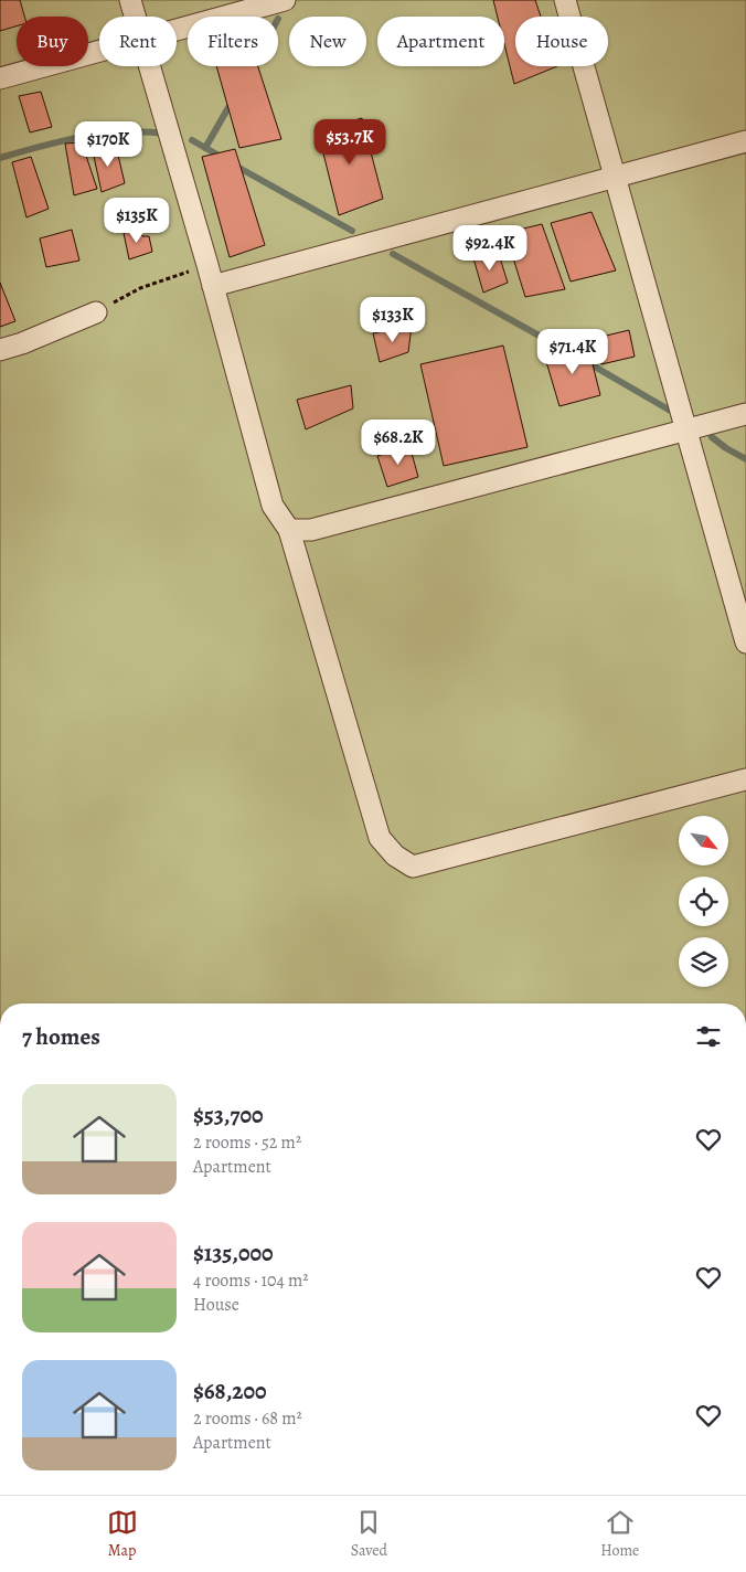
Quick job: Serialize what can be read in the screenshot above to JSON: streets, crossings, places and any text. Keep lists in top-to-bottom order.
{
  "north": "bottom right",
  "page": {
    "chip": [
      "Buy",
      "Rent",
      "Filters",
      "New",
      "Apartment",
      "House"
    ],
    "price": [
      "$53.7K",
      "$170K",
      "$135K",
      "$92.4K",
      "$133K",
      "$71.4K",
      "$68.2K"
    ],
    "heading": "7 homes",
    "list": [
      {
        "name": "$53,700",
        "note": "2 rooms · 52 m² · Apartment"
      },
      {
        "name": "$135,000",
        "note": "4 rooms · 104 m² · House"
      },
      {
        "name": "$68,200",
        "note": "2 rooms · 68 m² · Apartment"
      }
    ],
    "tabs": ["Map", "Saved", "Home"]
  }
}
